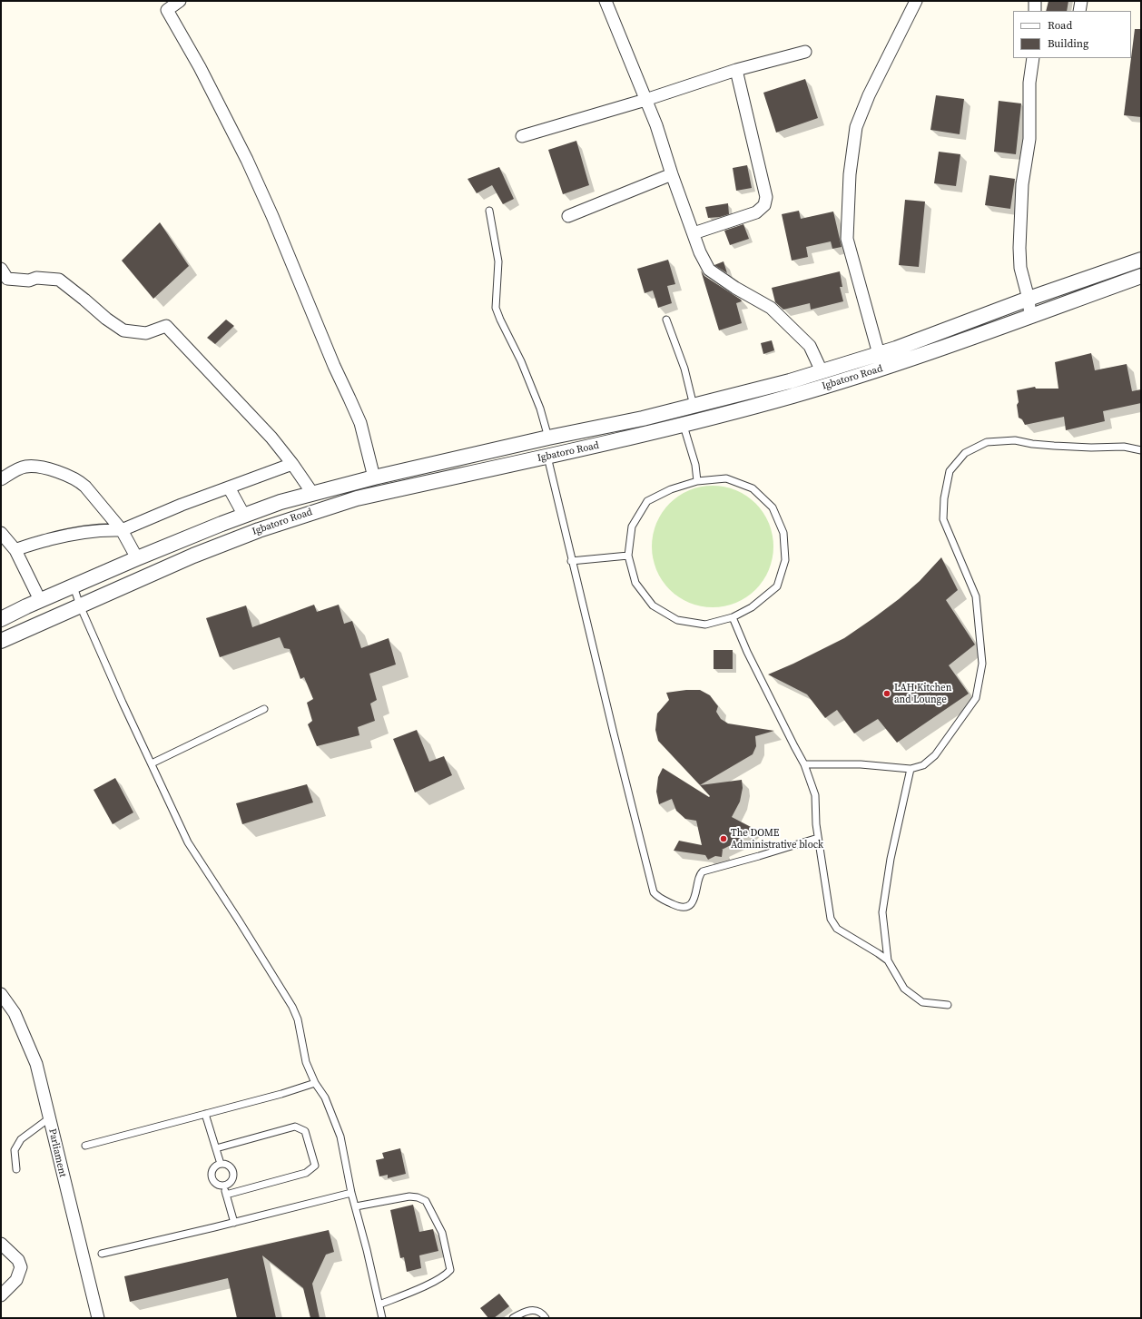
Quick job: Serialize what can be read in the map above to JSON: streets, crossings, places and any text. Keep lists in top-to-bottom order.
{
  "streets": {
    "street": ["Igbatoro Road", "Parliament"]
  },
  "places": ["LAH Kitchen and Lounge", "The DOME Administrative block"],
  "legend": ["Road", "Building"]
}
